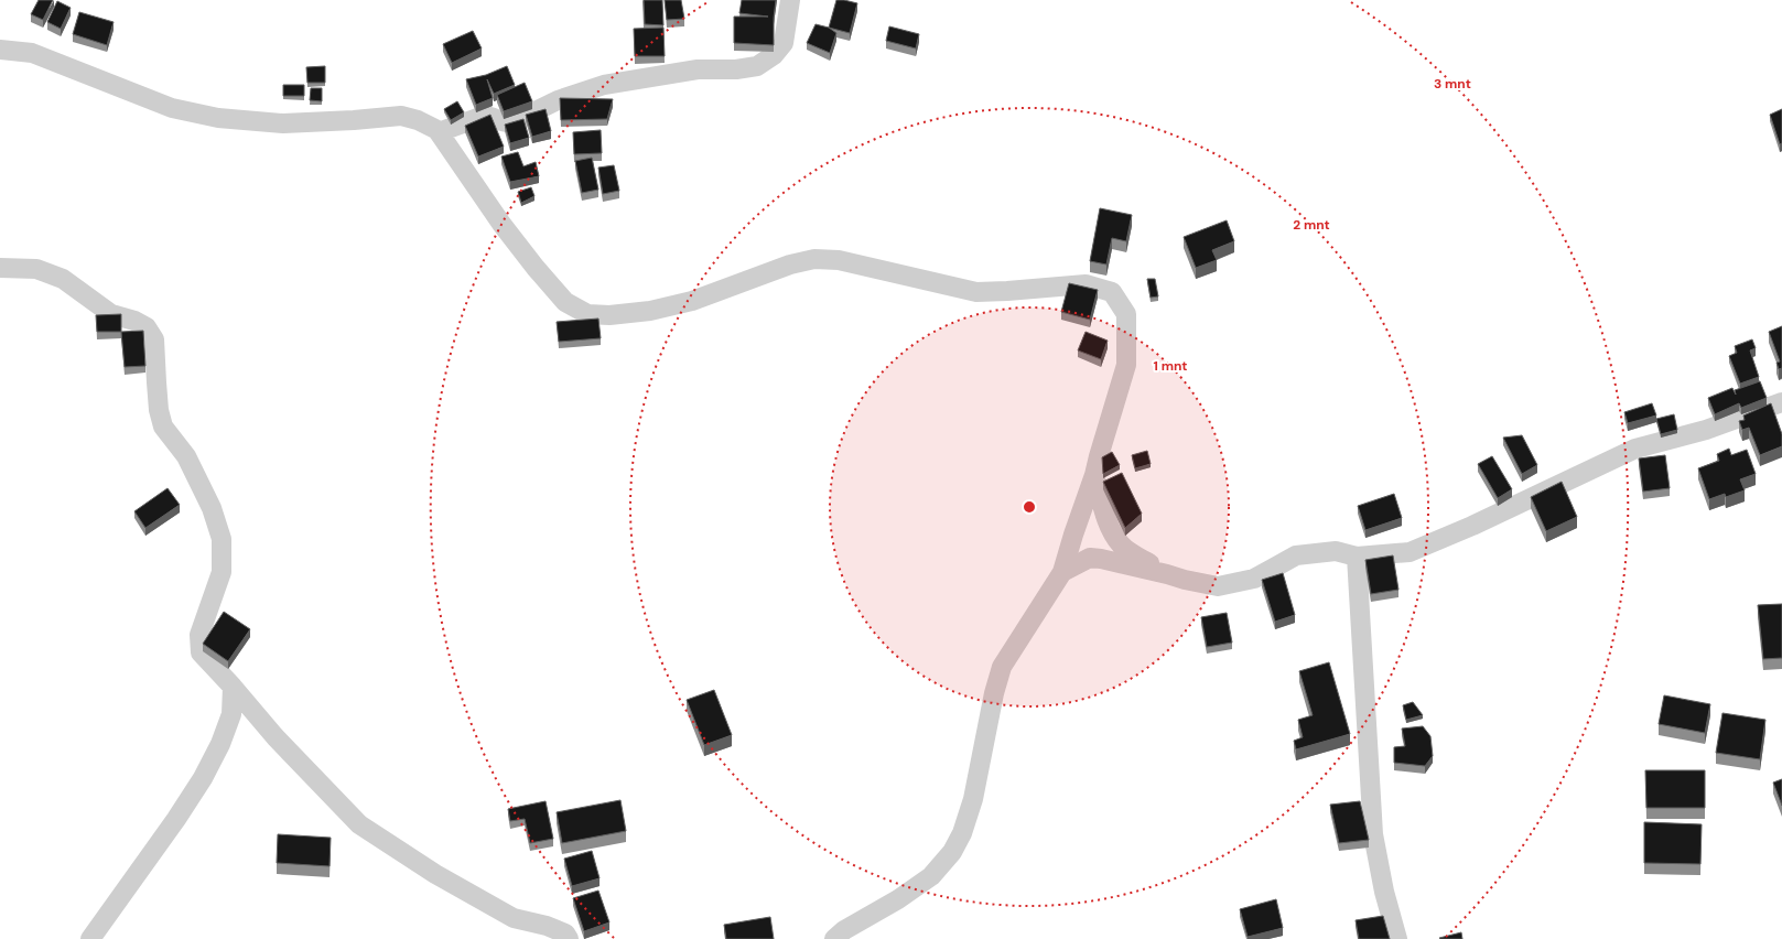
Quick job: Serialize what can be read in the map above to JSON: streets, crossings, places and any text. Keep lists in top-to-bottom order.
{
  "rings": ["3 mnt", "2 mnt", "1 mnt"]
}
